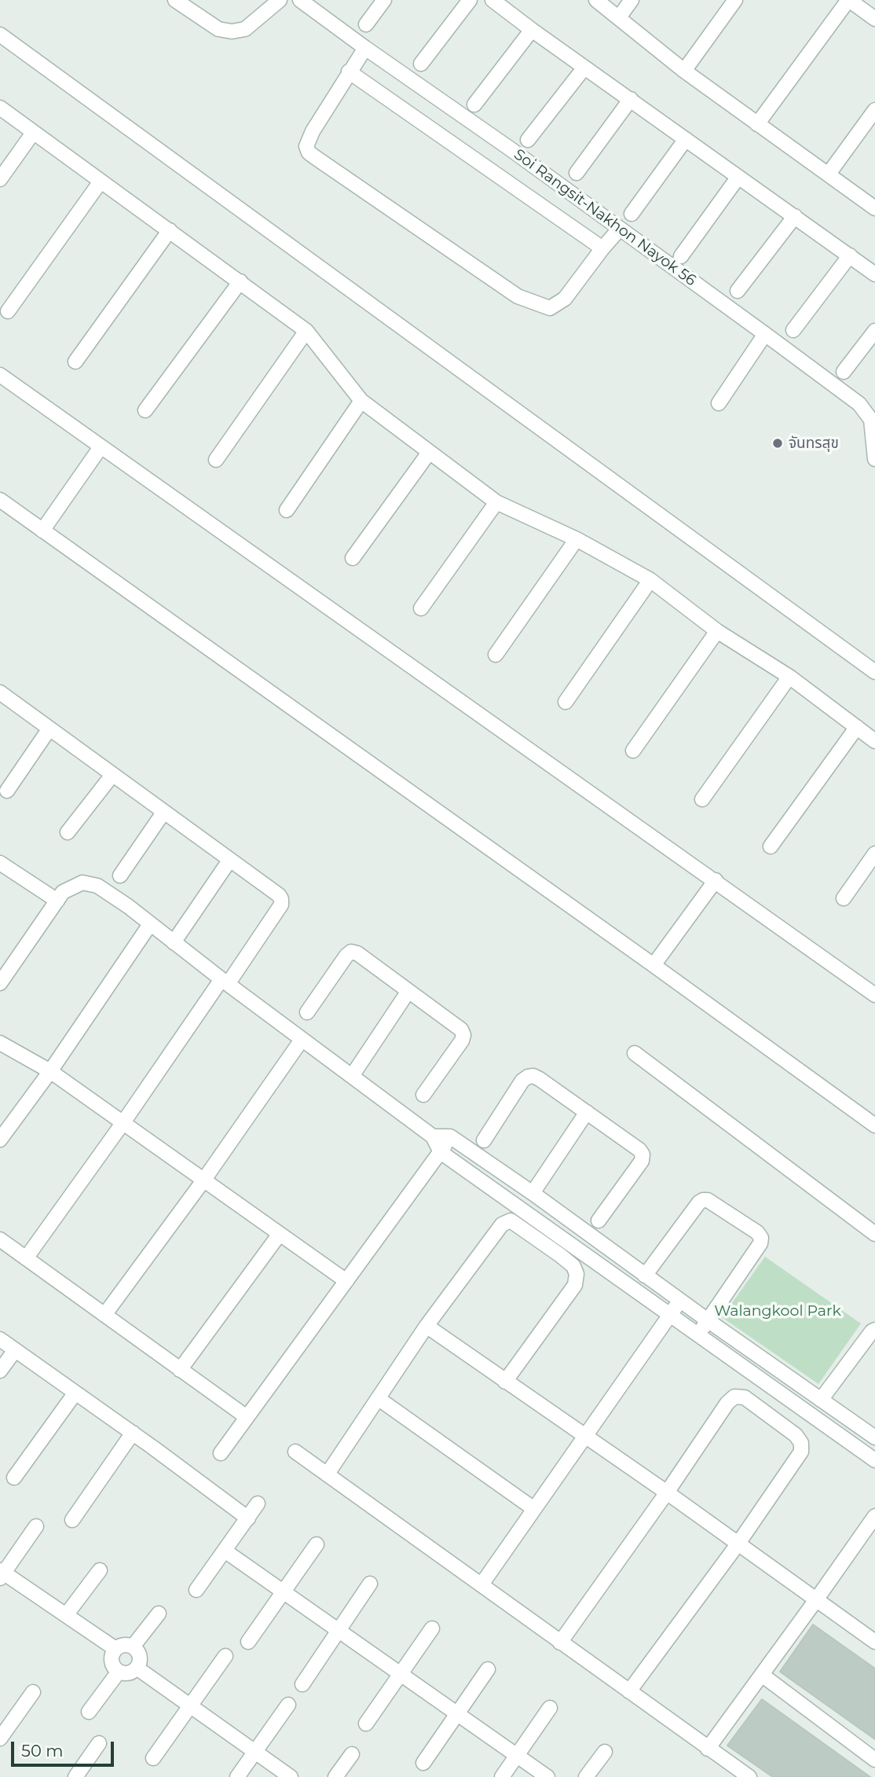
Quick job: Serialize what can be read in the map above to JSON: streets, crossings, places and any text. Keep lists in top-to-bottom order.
{
  "streets": {
    "street": ["Soi Rangsit-Nakhon Nayok 56"]
  },
  "parks": ["Walangkool Park"],
  "places": ["จันทรสุข"],
  "scale_bar": "50 m"
}
